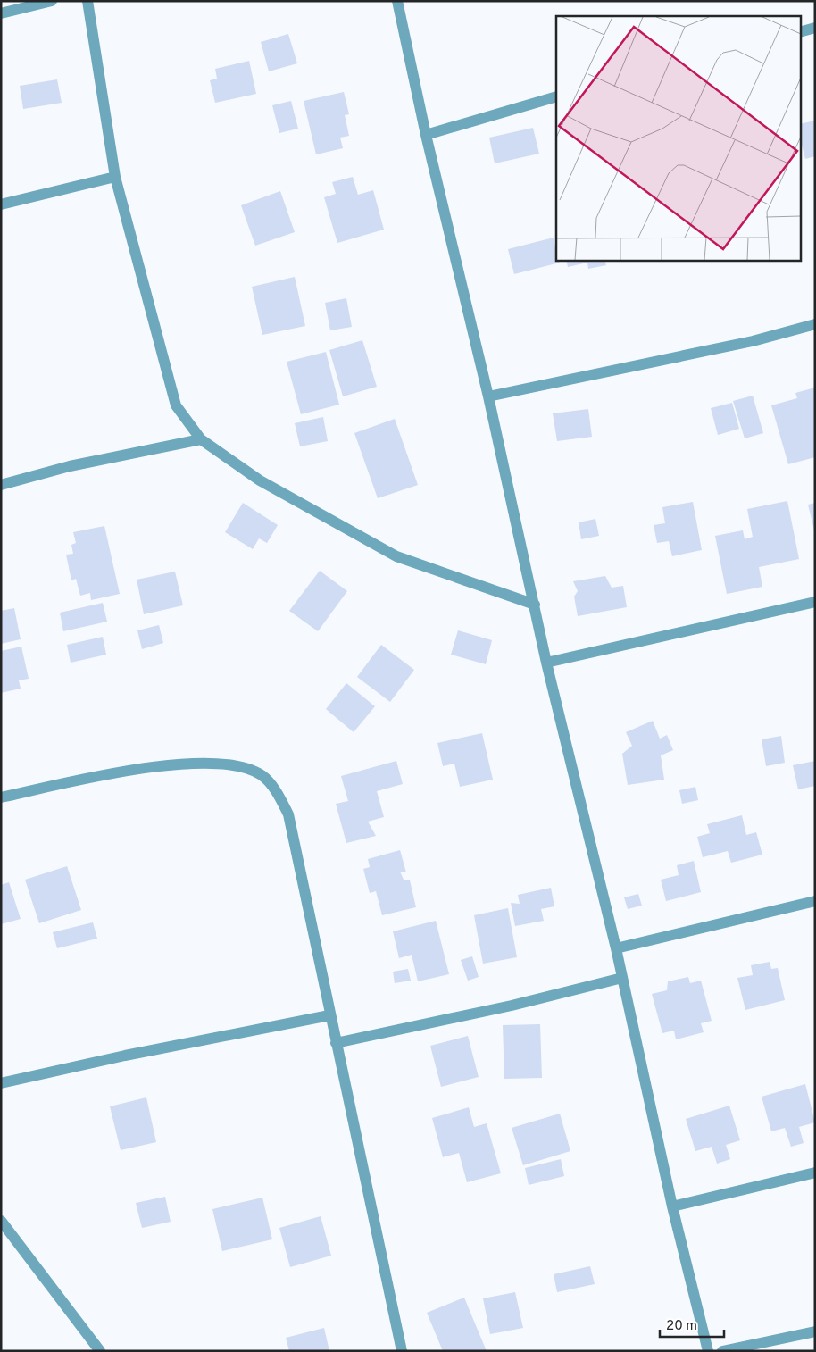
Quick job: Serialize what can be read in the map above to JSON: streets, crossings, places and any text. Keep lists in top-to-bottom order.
{
  "scale_bar": "20 m"
}
